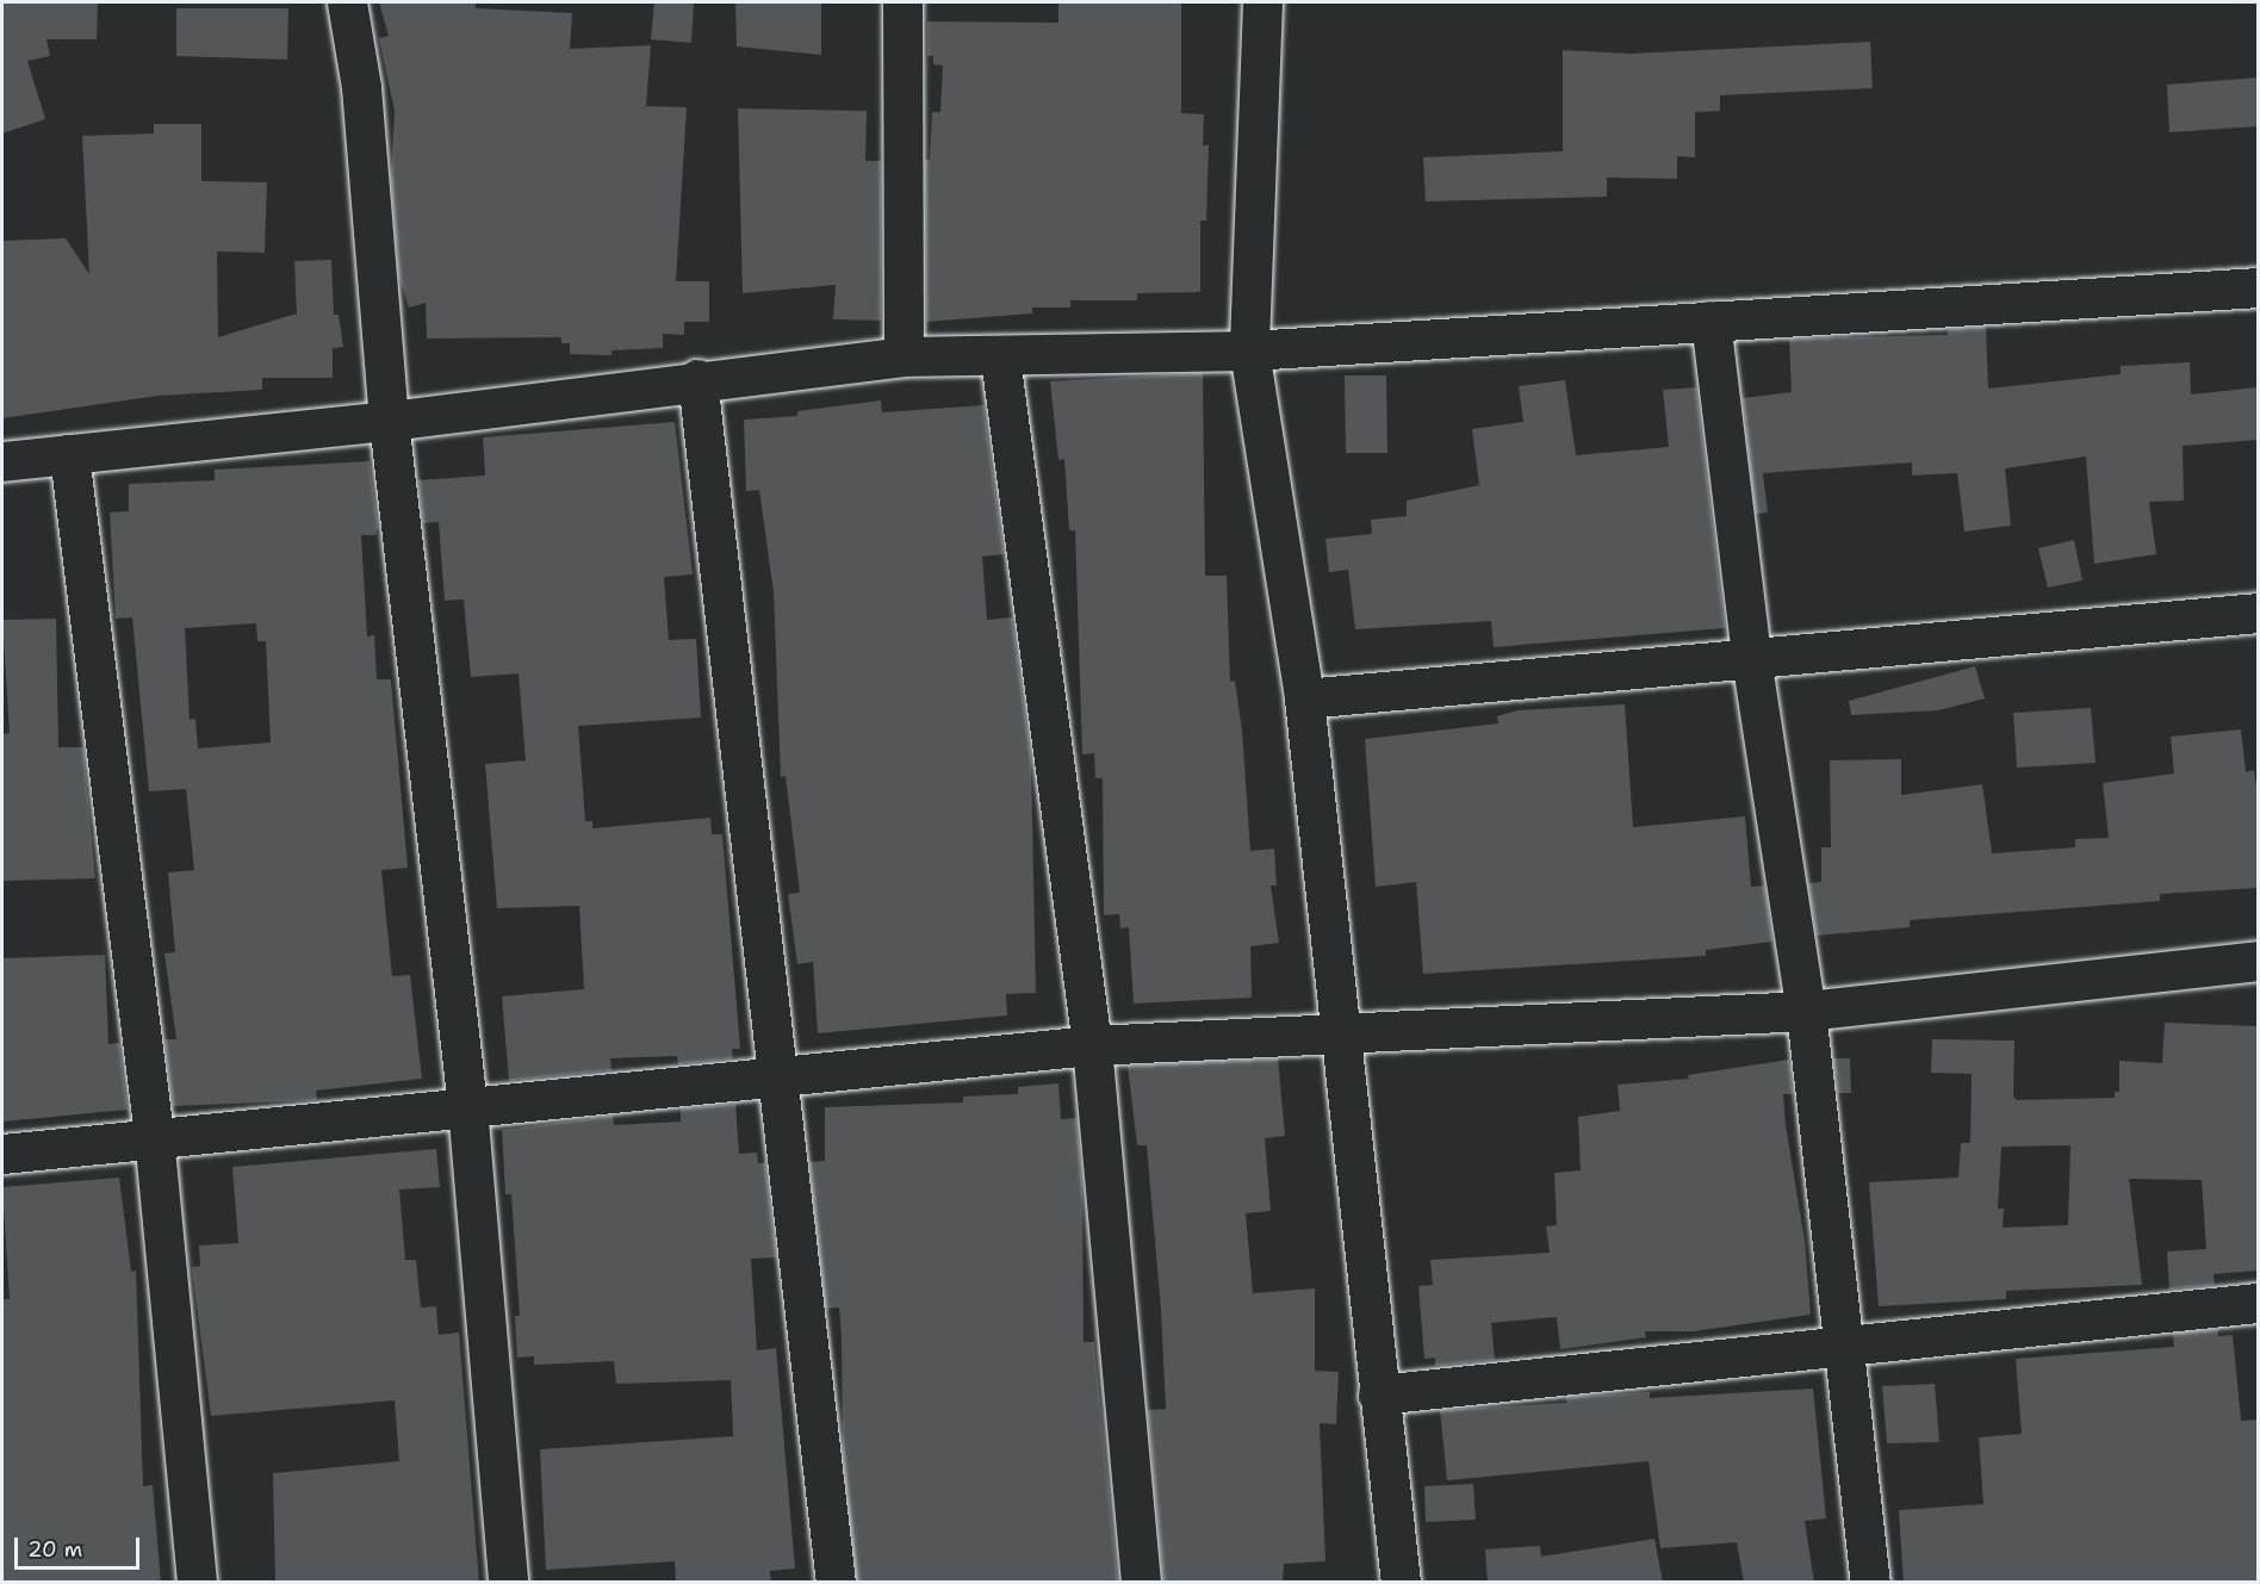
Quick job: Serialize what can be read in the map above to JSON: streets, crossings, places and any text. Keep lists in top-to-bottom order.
{
  "scale_bar": "20 m"
}
